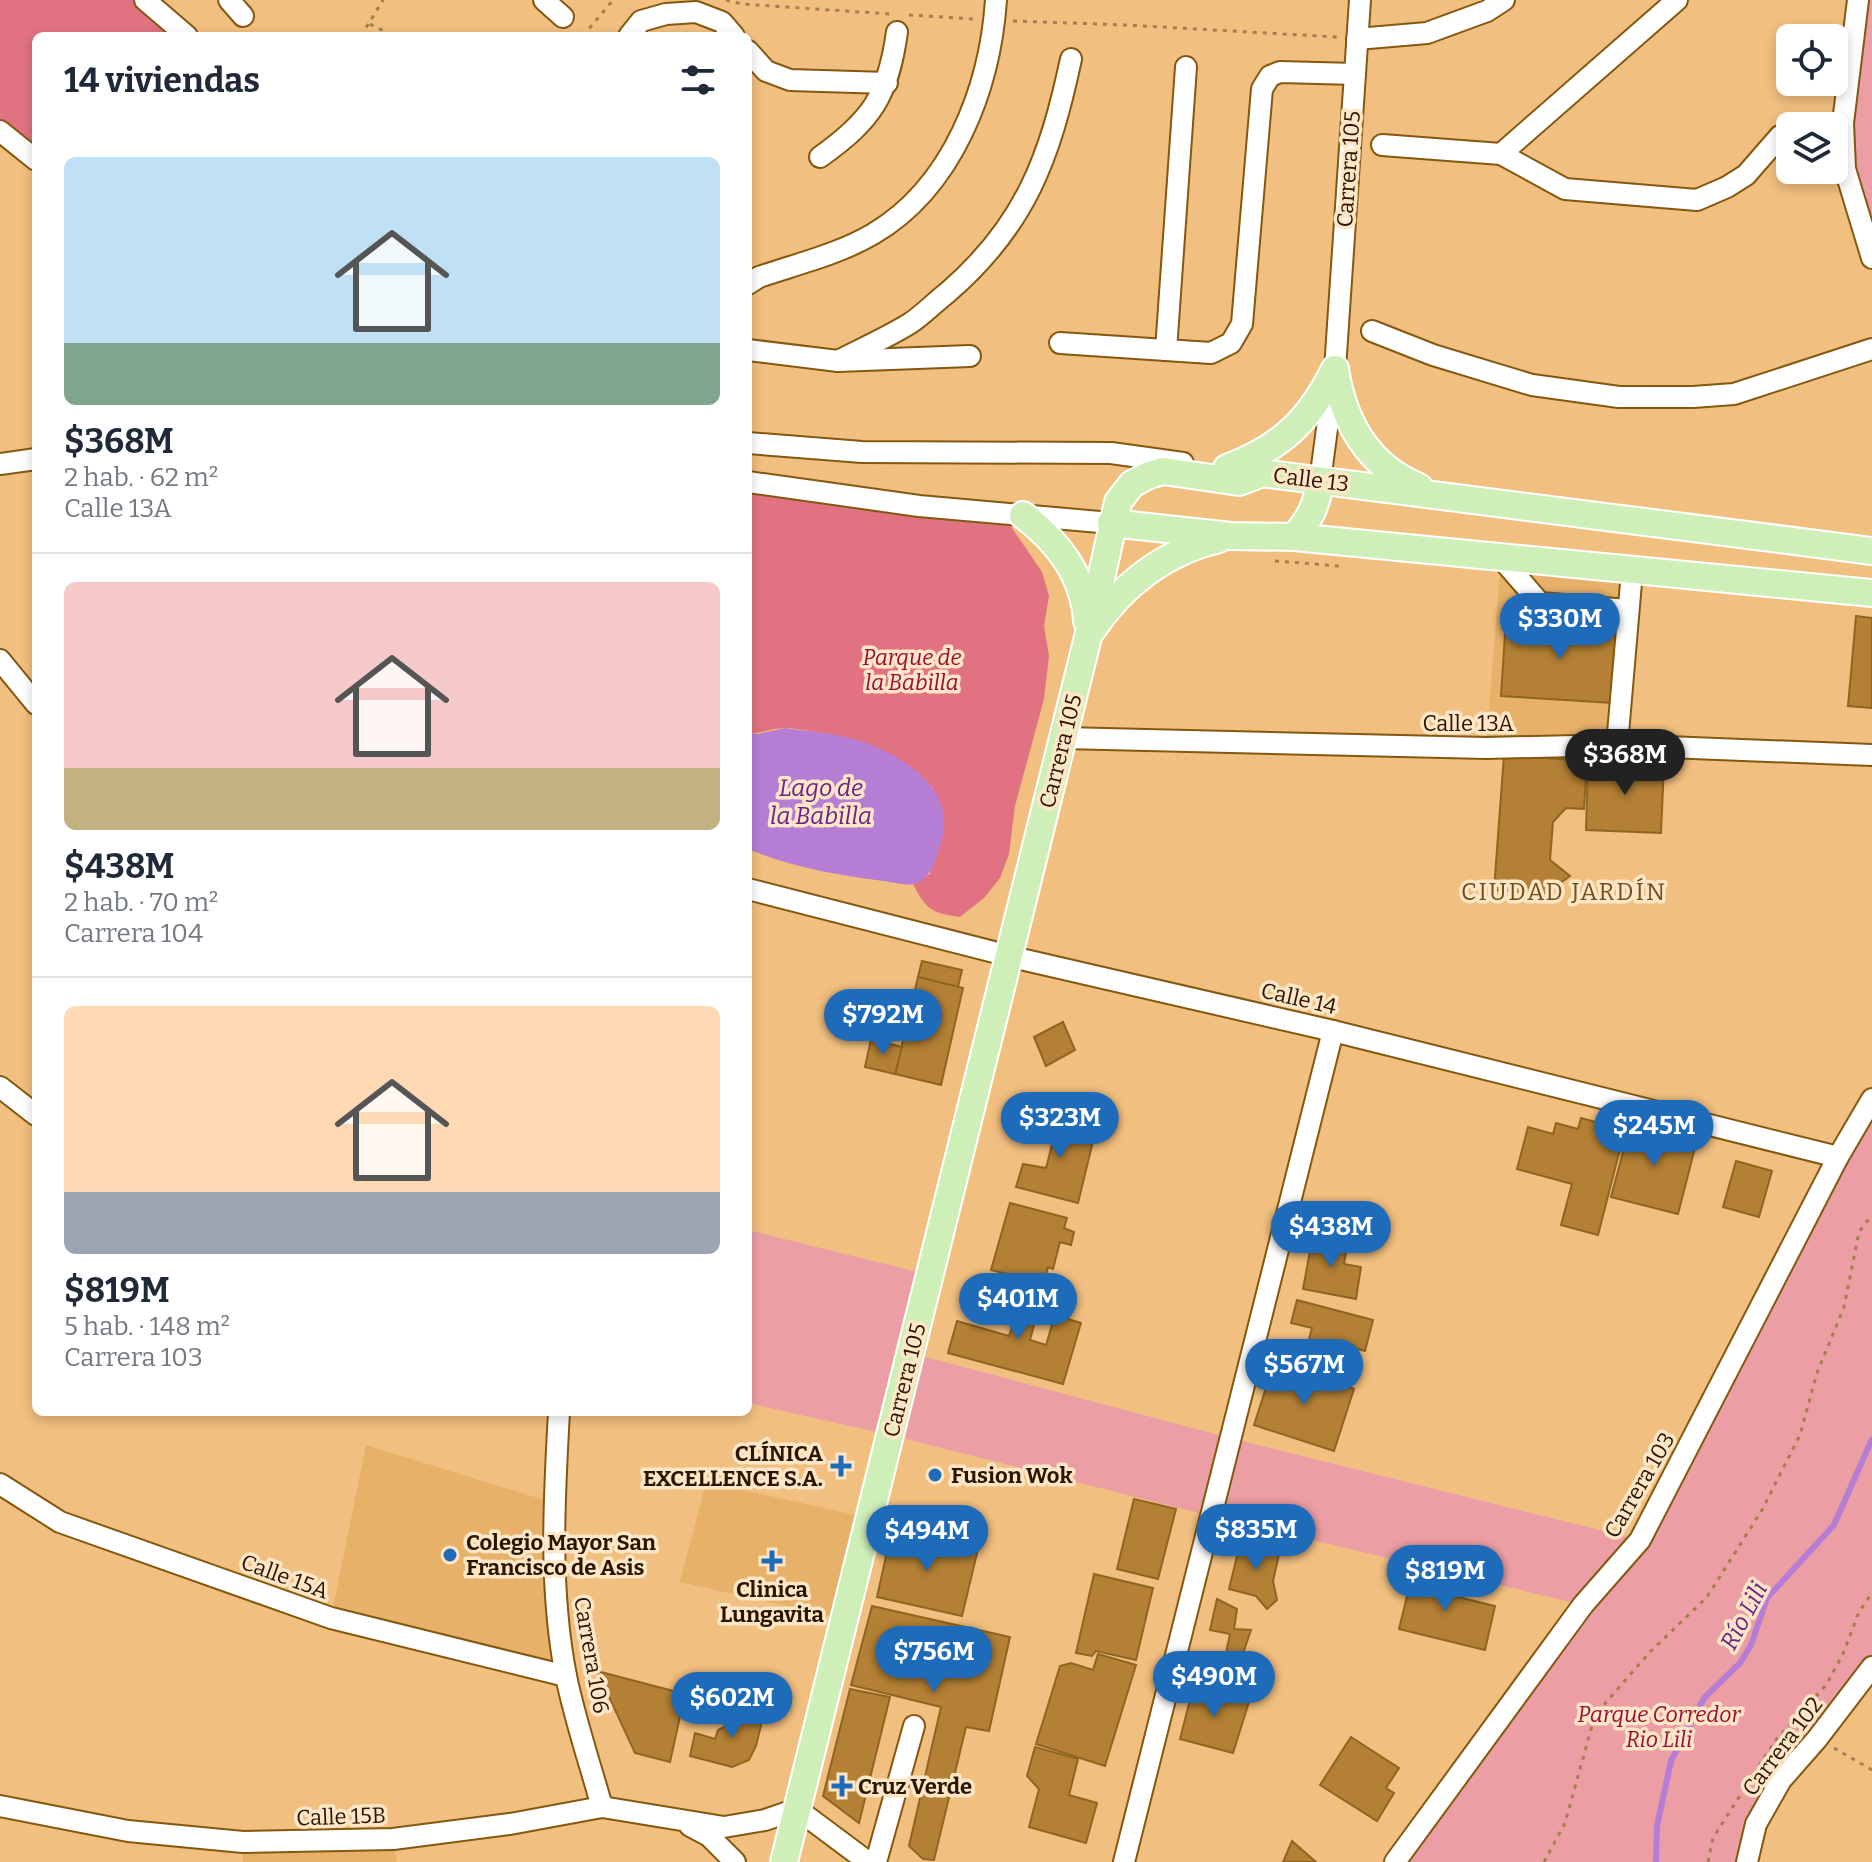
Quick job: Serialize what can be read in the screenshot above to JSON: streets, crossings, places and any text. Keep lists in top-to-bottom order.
{
  "streets": {
    "main road": ["Carrera 105", "Calle 13"],
    "street": [
      "Calle 13A",
      "Calle 14",
      "Carrera 103",
      "Calle 15A",
      "Carrera 106",
      "Carrera 102",
      "Calle 15B"
    ]
  },
  "crossings": [
    ["Carrera 105", "Calle 13"],
    ["Carrera 105", "Calle 13A"],
    ["Carrera 105", "Calle 14"],
    ["Carrera 105", "Calle 15B"],
    ["Calle 14", "Carrera 103"],
    ["Calle 15A", "Carrera 106"],
    ["Carrera 106", "Calle 15B"]
  ],
  "districts": ["CIUDAD JARDÍN"],
  "water": ["Lago de la Babilla", "Río Lili"],
  "parks": ["Parque de la Babilla", "Parque Corredor Rio Lili"],
  "places": {
    "health": ["CLÍNICA EXCELLENCE S.A.", "Clinica Lungavita", "Cruz Verde"],
    "other": ["Fusion Wok", "Colegio Mayor San Francisco de Asis"]
  },
  "page": {
    "heading": "14 viviendas",
    "list": [
      {
        "name": "$368M",
        "note": "2 hab. · 62 m² · Calle 13A"
      },
      {
        "name": "$438M",
        "note": "2 hab. · 70 m² · Carrera 104"
      },
      {
        "name": "$819M",
        "note": "5 hab. · 148 m² · Carrera 103"
      }
    ],
    "price": [
      "$330M",
      "$368M",
      "$792M",
      "$323M",
      "$245M",
      "$438M",
      "$401M",
      "$567M",
      "$835M",
      "$494M",
      "$819M",
      "$756M",
      "$490M",
      "$602M"
    ]
  }
}
